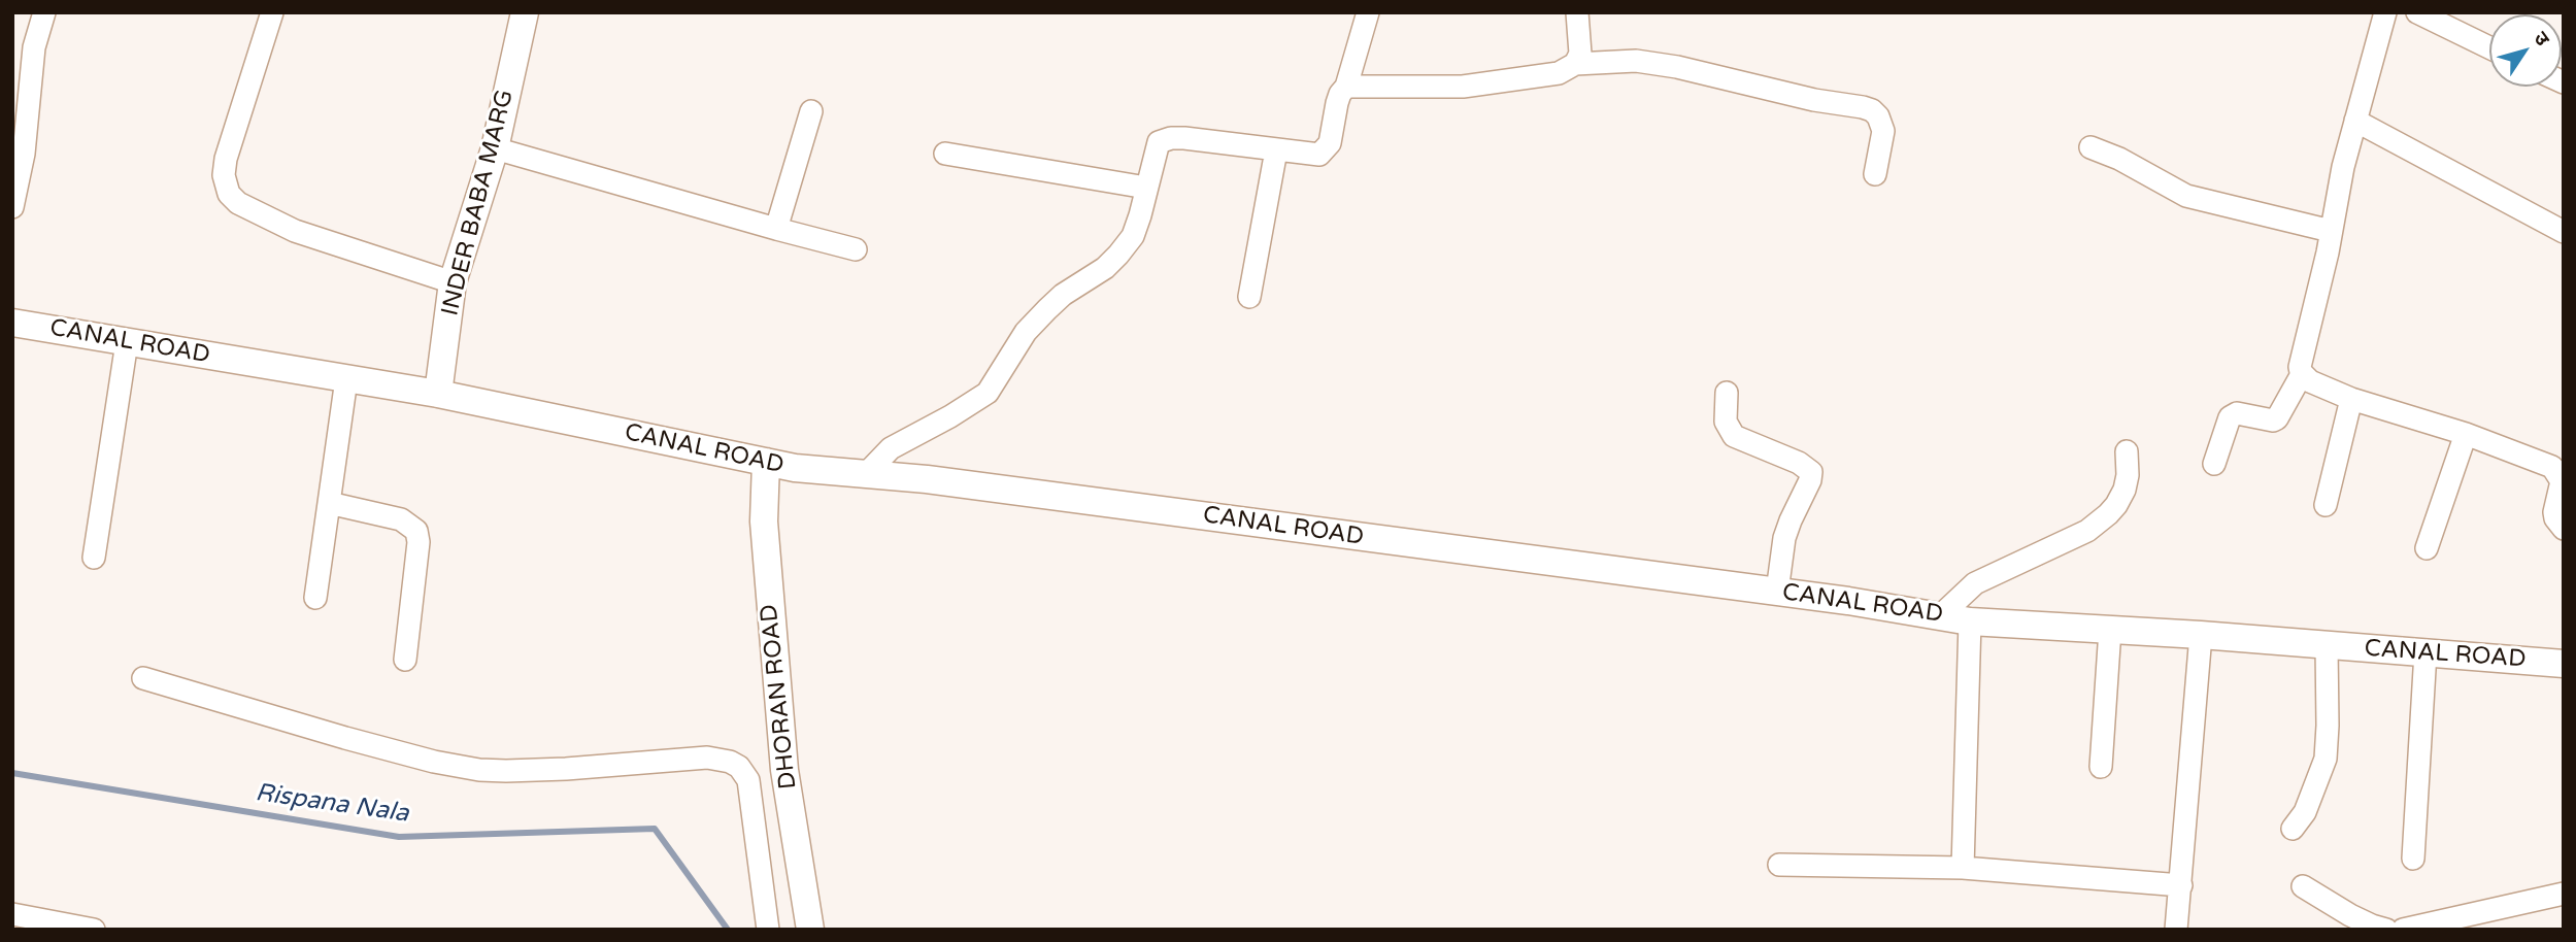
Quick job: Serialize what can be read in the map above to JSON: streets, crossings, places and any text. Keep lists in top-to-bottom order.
{
  "streets": {
    "street": ["INDER BABA MARG", "CANAL ROAD", "DHORAN ROAD"]
  },
  "crossings": [
    ["INDER BABA MARG", "CANAL ROAD"],
    ["CANAL ROAD", "DHORAN ROAD"]
  ],
  "water": ["Rispana Nala"],
  "north": "top right"
}
